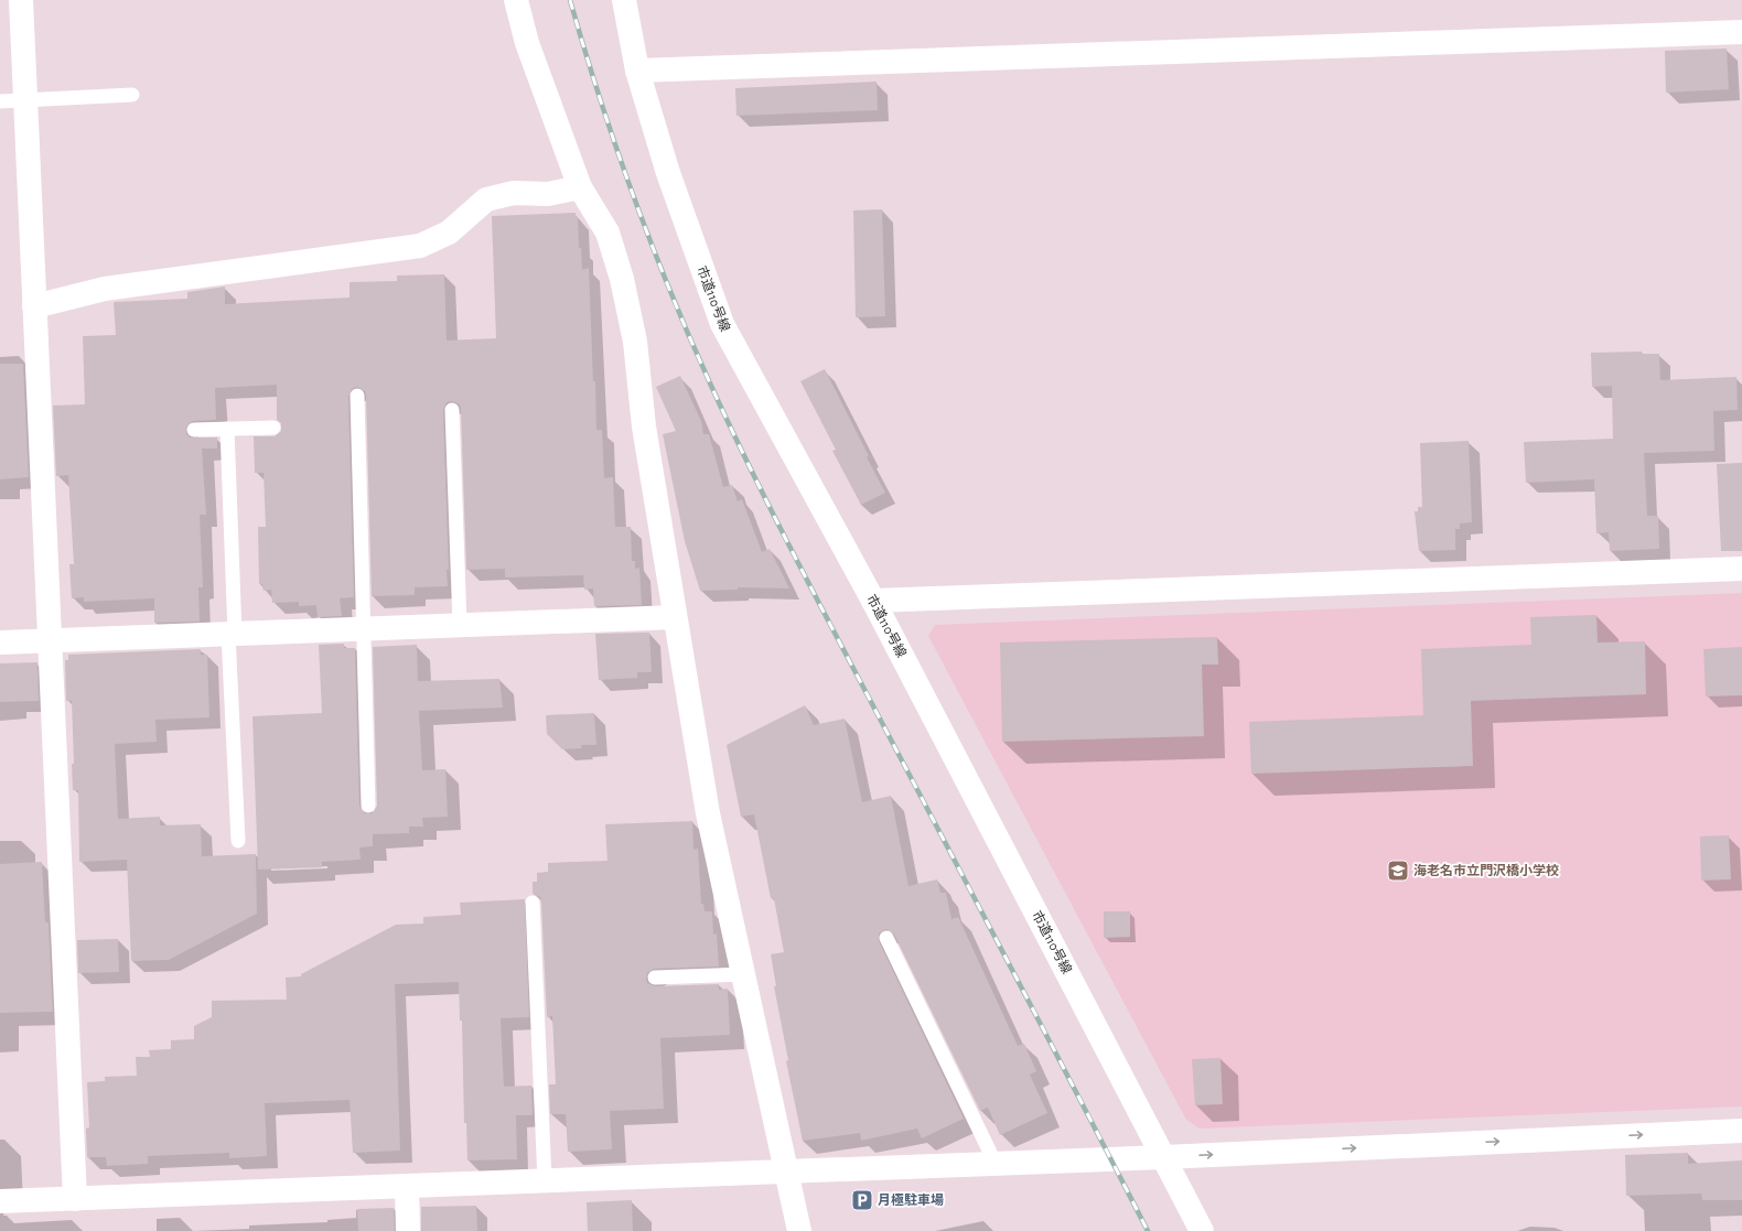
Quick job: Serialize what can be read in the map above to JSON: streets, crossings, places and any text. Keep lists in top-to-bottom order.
{
  "streets": {
    "street": ["市道110号線"]
  },
  "places": {
    "school or university": ["海老名市立門沢橋小学校"],
    "parking": ["月極駐車場"]
  }
}
